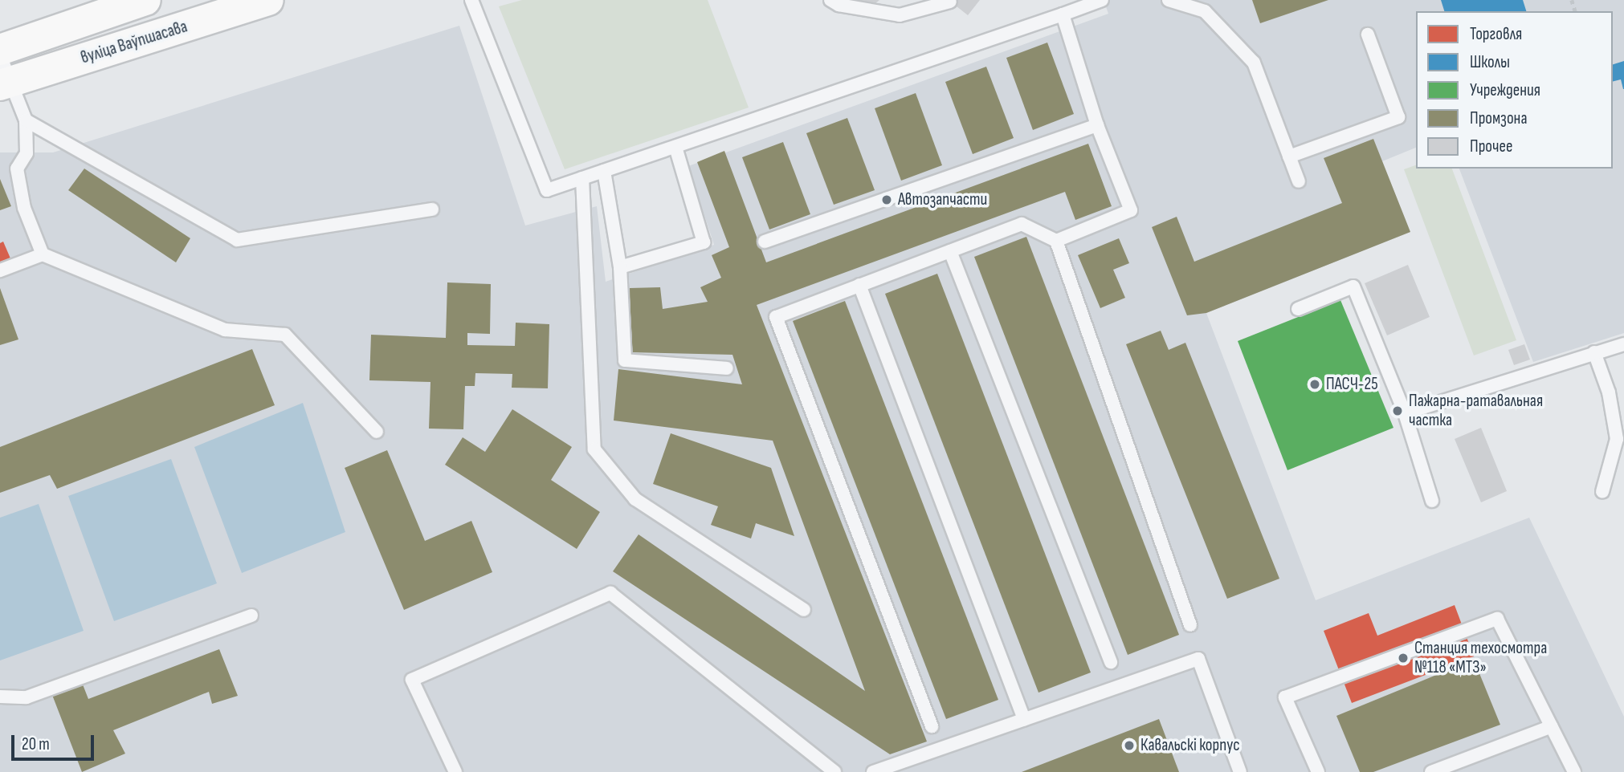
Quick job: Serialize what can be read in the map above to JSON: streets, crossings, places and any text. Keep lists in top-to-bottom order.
{
  "streets": {
    "main road": ["вуліца Ваўпшасава"]
  },
  "places": [
    "Автозапчасти",
    "ПАСЧ-25",
    "Пажарна-ратавальная частка",
    "Станция техосмотра №118 «МТЗ»",
    "Кавальскі корпус"
  ],
  "legend": [
    "Торговля",
    "Школы",
    "Учреждения",
    "Промзона",
    "Прочее"
  ],
  "scale_bar": "20 m"
}
